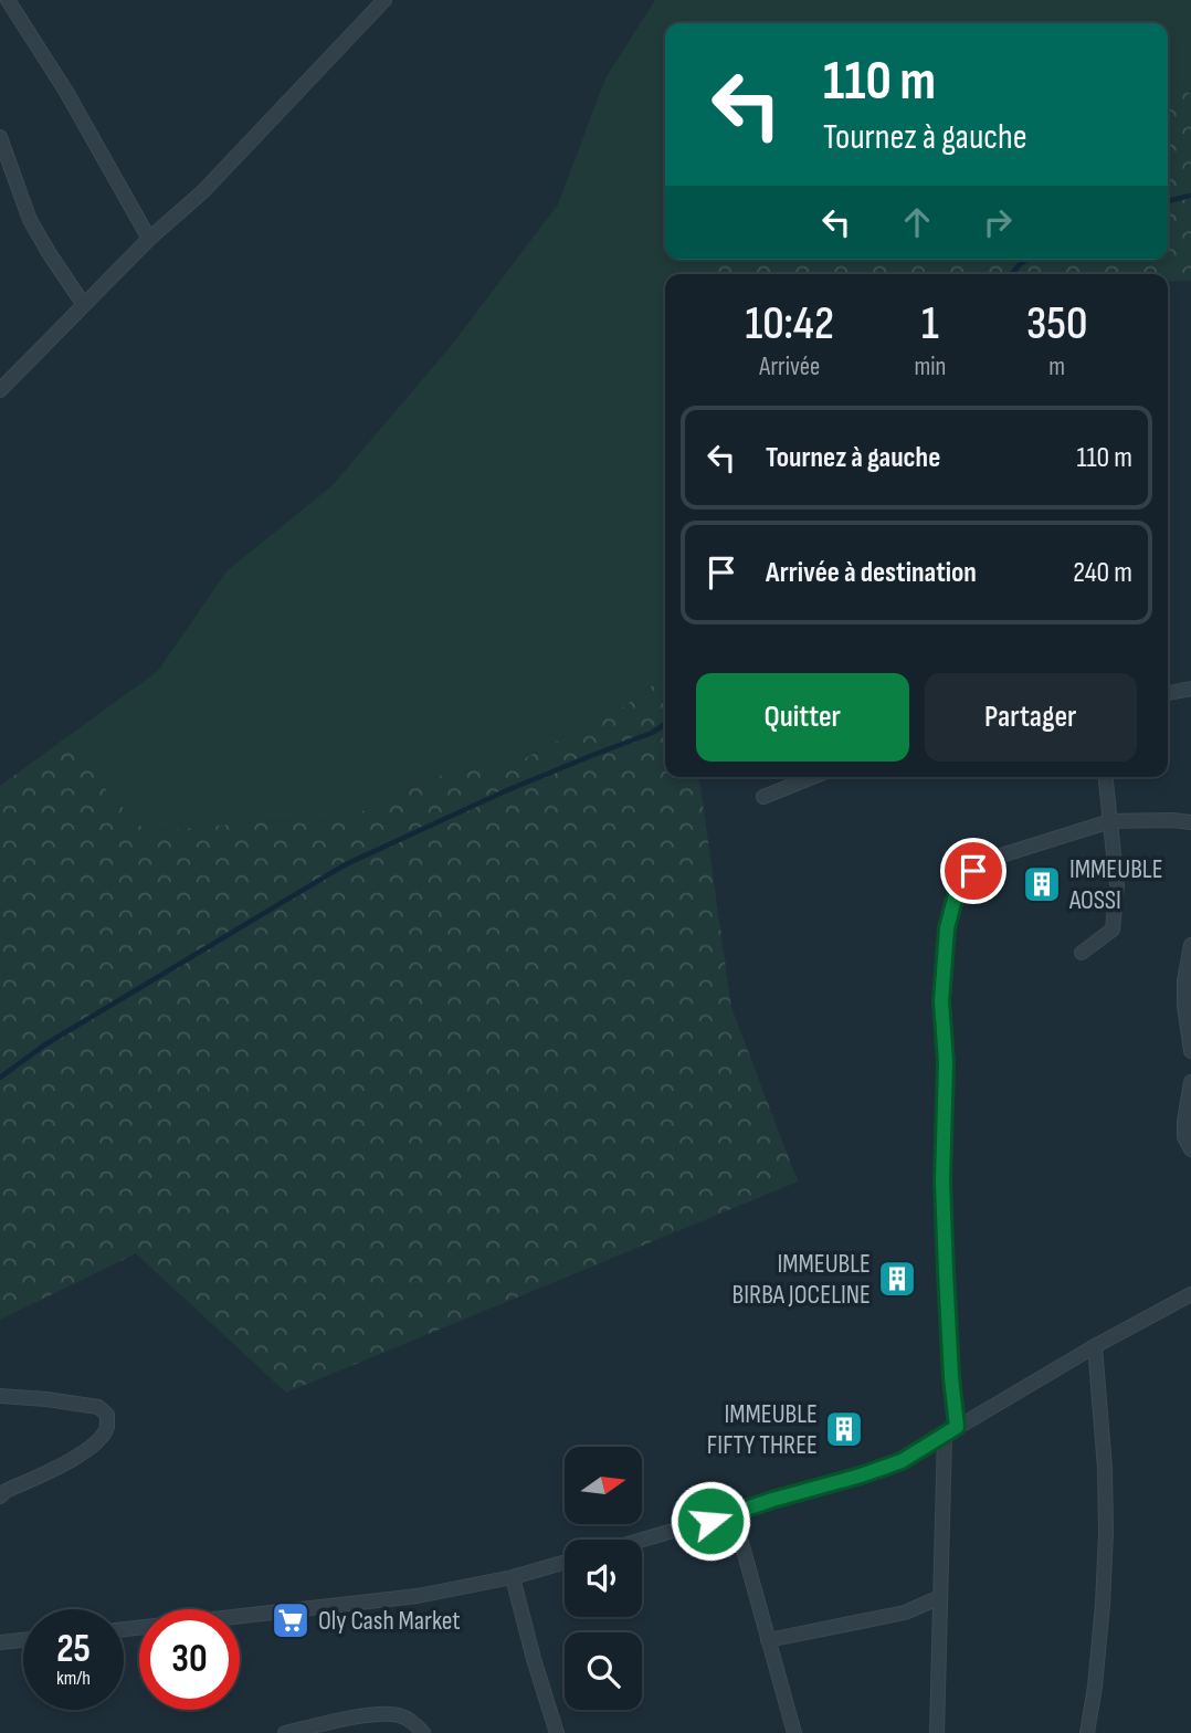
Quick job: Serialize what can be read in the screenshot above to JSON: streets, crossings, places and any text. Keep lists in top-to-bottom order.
{
  "places": {
    "building": ["IMMEUBLE AOSSI", "IMMEUBLE BIRBA JOCELINE", "IMMEUBLE FIFTY THREE"],
    "supermarket": ["Oly Cash Market"]
  },
  "north": "right",
  "page": {
    "turn": ["110 m", "Tournez à gauche"],
    "eta": [
      "10:42",
      "Arrivée",
      "1",
      "min",
      "350",
      "m"
    ],
    "list": [
      {
        "name": "Tournez à gauche",
        "value": "110 m"
      },
      {
        "name": "Arrivée à destination",
        "value": "240 m"
      }
    ],
    "buttons": ["Quitter", "Partager"],
    "speed": "25 km/h",
    "limit": "30"
  }
}
